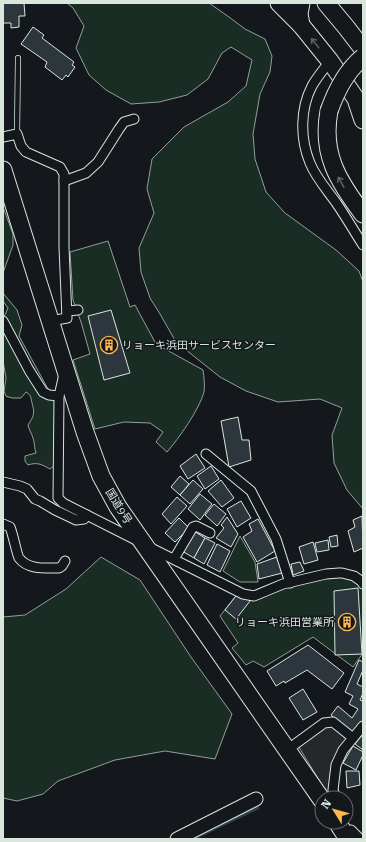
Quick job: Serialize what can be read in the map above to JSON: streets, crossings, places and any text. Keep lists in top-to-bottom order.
{
  "streets": {
    "highway": ["国道9号"]
  },
  "places": {
    "building": ["リョーキ浜田サービスセンター", "リョーキ浜田営業所"]
  },
  "north": "top left"
}
